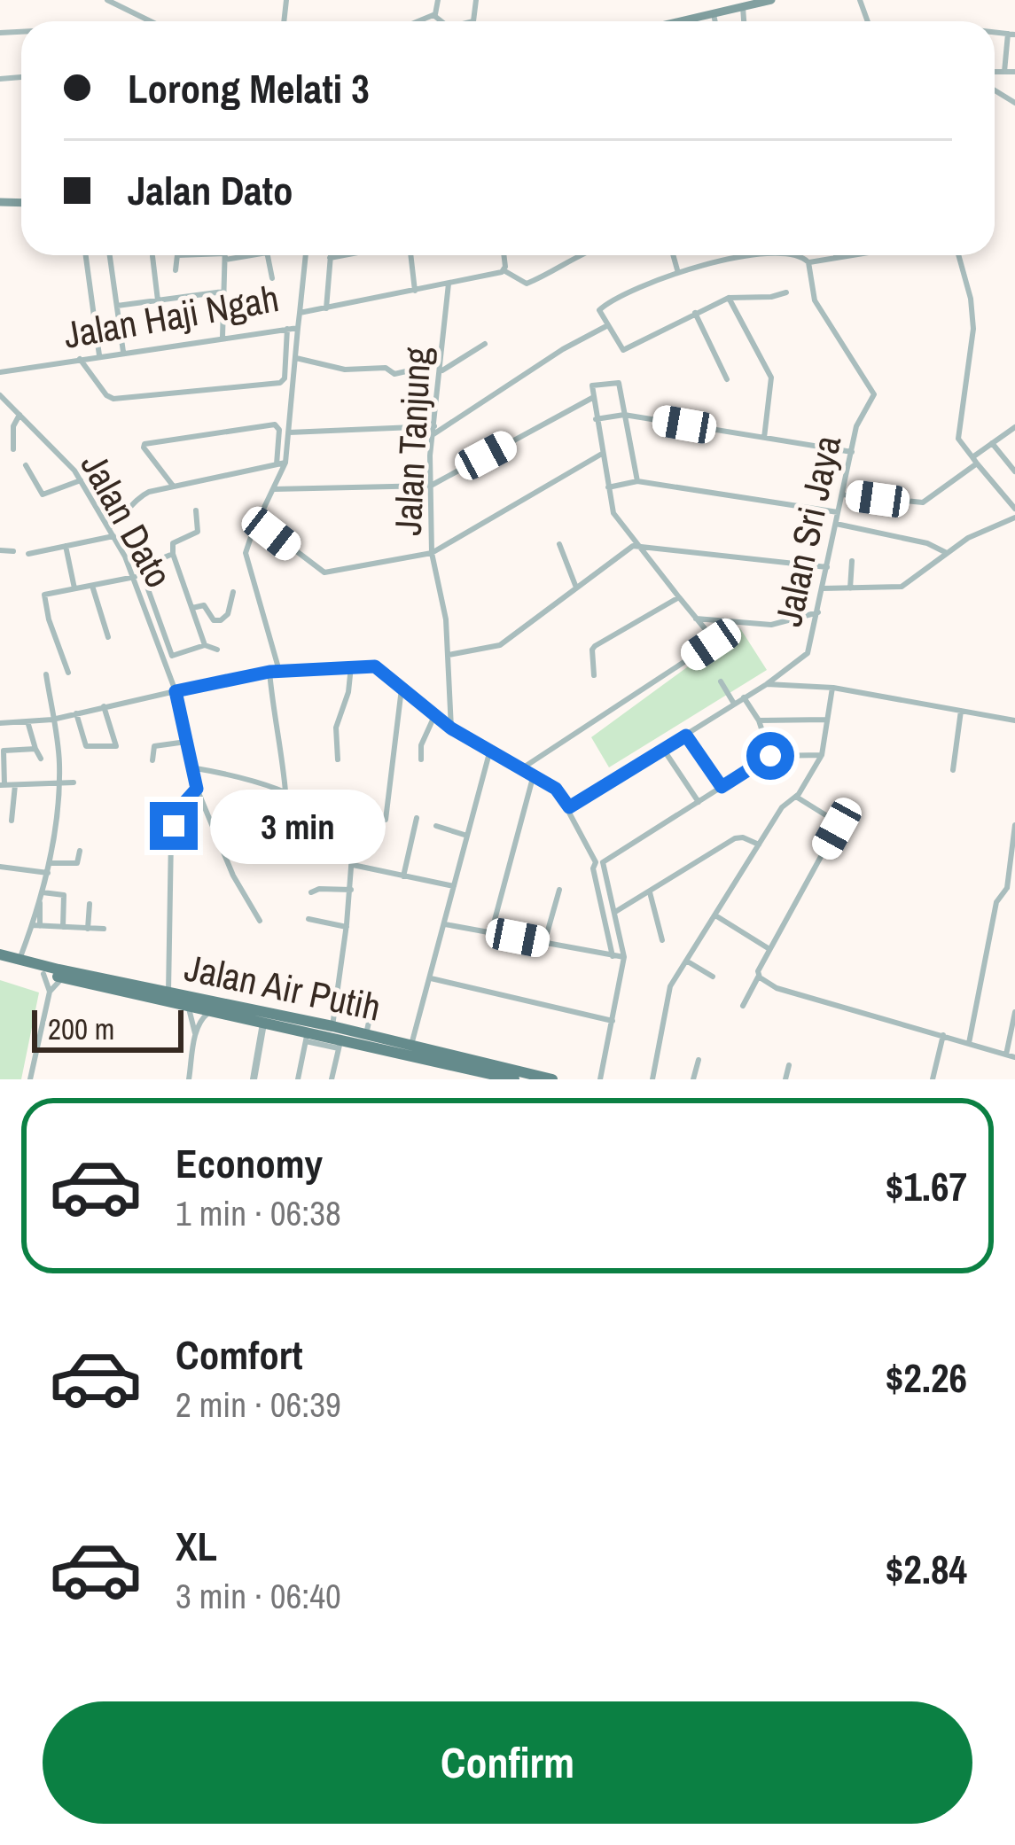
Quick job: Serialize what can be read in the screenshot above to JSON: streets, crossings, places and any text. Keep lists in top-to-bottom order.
{
  "streets": {
    "main road": ["Jalan Air Putih"],
    "street": [
      "Jalan Haji Ngah",
      "Jalan Tanjung",
      "Jalan Dato",
      "Jalan Sri Jaya"
    ]
  },
  "crossings": [
    ["Jalan Haji Ngah", "Jalan Tanjung"]
  ],
  "scale_bar": "200 m",
  "page": {
    "banner": ["Lorong Melati 3", "Jalan Dato"],
    "bubble": "3 min",
    "scale": "200 m",
    "list": [
      {
        "name": "Economy",
        "note": "1 min · 06:38",
        "value": "$1.67"
      },
      {
        "name": "Comfort",
        "note": "2 min · 06:39",
        "value": "$2.26"
      },
      {
        "name": "XL",
        "note": "3 min · 06:40",
        "value": "$2.84"
      }
    ],
    "buttons": "Confirm"
  }
}
